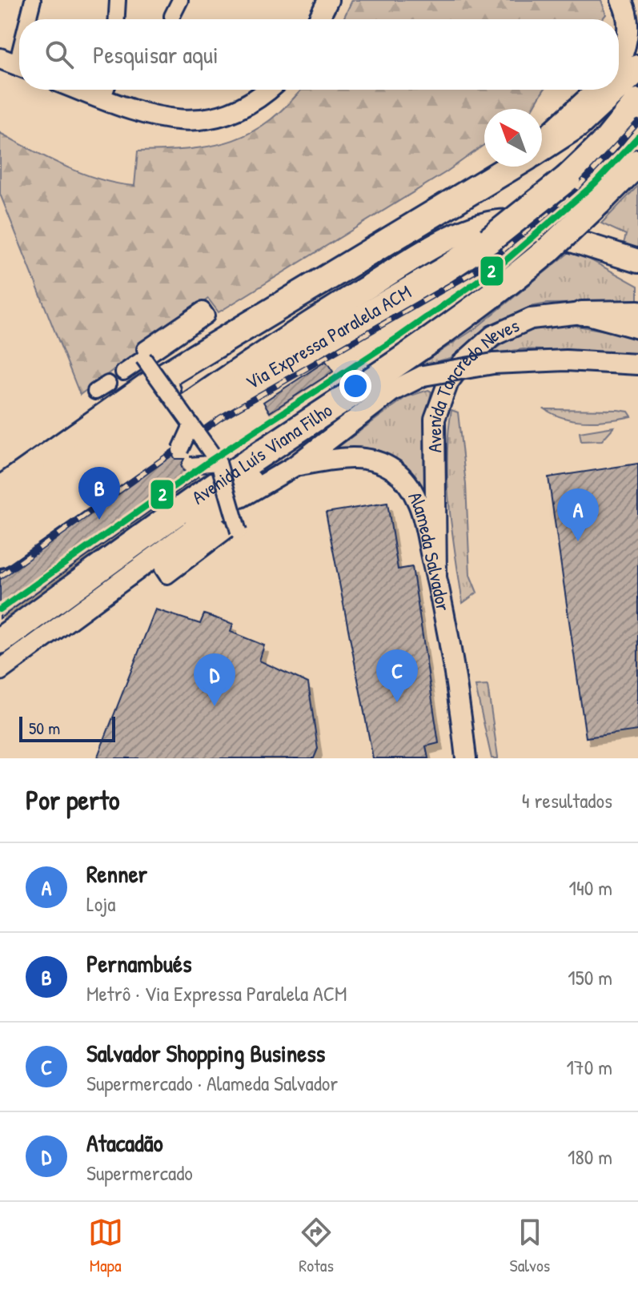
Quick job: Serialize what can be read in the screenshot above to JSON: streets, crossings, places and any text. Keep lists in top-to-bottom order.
{
  "streets": {
    "highway": ["Via Expressa Paralela ACM", "Avenida Luís Viana Filho"],
    "main road": ["Avenida Tancredo Neves", "Alameda Salvador"]
  },
  "crossings": [
    ["Avenida Tancredo Neves", "Alameda Salvador"]
  ],
  "lines": ["transit line 2"],
  "scale_bar": "50 m",
  "north": "top left",
  "page": {
    "search": "Pesquisar aqui",
    "pins": [
      "B",
      "A",
      "C",
      "D"
    ],
    "scale": "50 m",
    "heading": ["Por perto", "4 resultados"],
    "list": [
      {
        "mark": "A",
        "name": "Renner",
        "note": "Loja",
        "value": "140 m"
      },
      {
        "mark": "B",
        "name": "Pernambués",
        "note": "Metrô · Via Expressa Paralela ACM",
        "value": "150 m"
      },
      {
        "mark": "C",
        "name": "Salvador Shopping Business",
        "note": "Supermercado · Alameda Salvador",
        "value": "170 m"
      },
      {
        "mark": "D",
        "name": "Atacadão",
        "note": "Supermercado",
        "value": "180 m"
      }
    ],
    "nav": ["Mapa", "Rotas", "Salvos"]
  }
}
